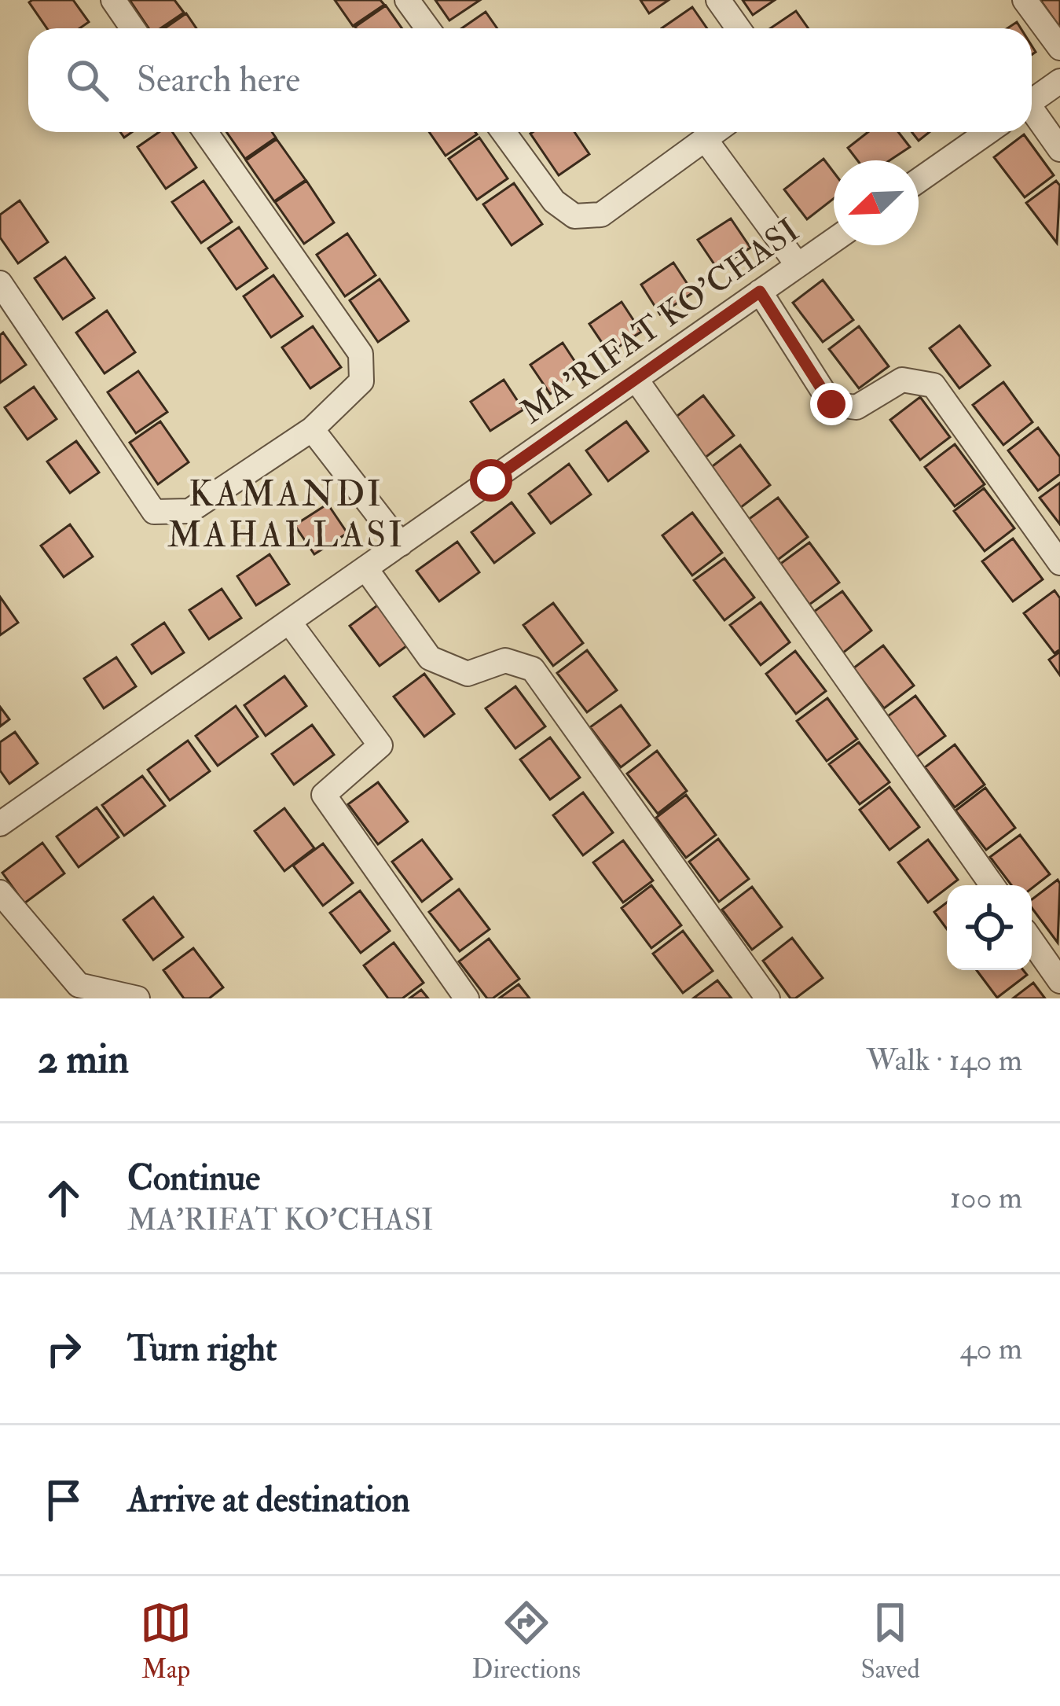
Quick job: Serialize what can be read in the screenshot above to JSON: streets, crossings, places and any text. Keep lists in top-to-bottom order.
{
  "streets": {
    "street": ["MA'RIFAT KO'CHASI"]
  },
  "districts": ["KAMANDI MAHALLASI"],
  "north": "bottom left",
  "page": {
    "search": "Search here",
    "heading": ["2 min", "Walk · 140 m"],
    "list": [
      ["Continue", "MA'RIFAT KO'CHASI", "100 m"],
      ["Turn right", "40 m"],
      "Arrive at destination"
    ],
    "nav": ["Map", "Directions", "Saved"]
  }
}
